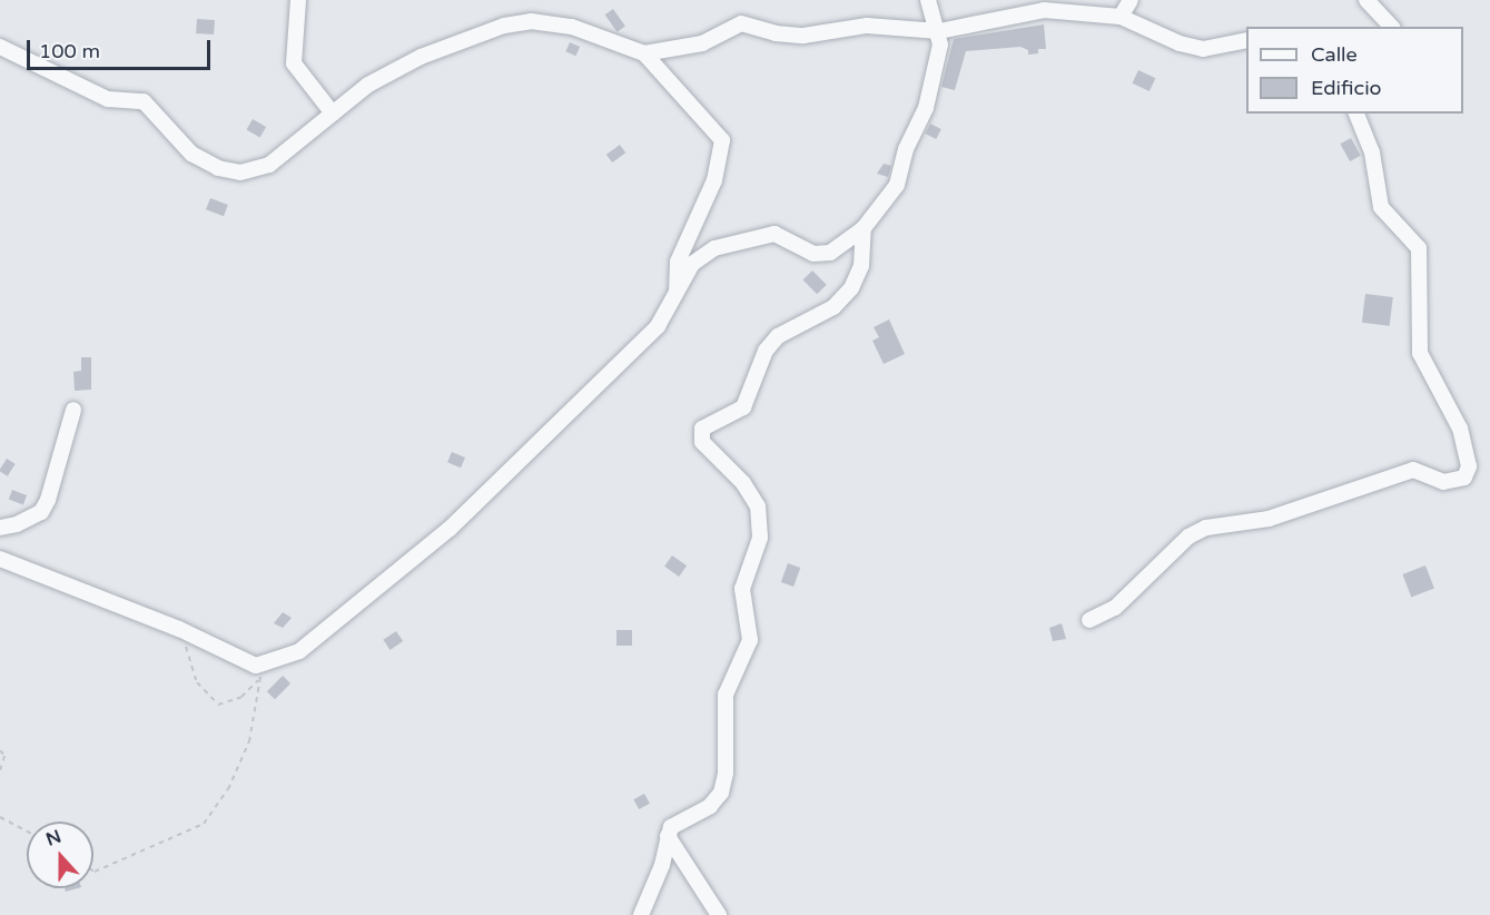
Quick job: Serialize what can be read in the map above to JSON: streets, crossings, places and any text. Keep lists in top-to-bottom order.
{
  "legend": ["Calle", "Edificio"],
  "scale_bar": "100 m",
  "north": "top"
}
